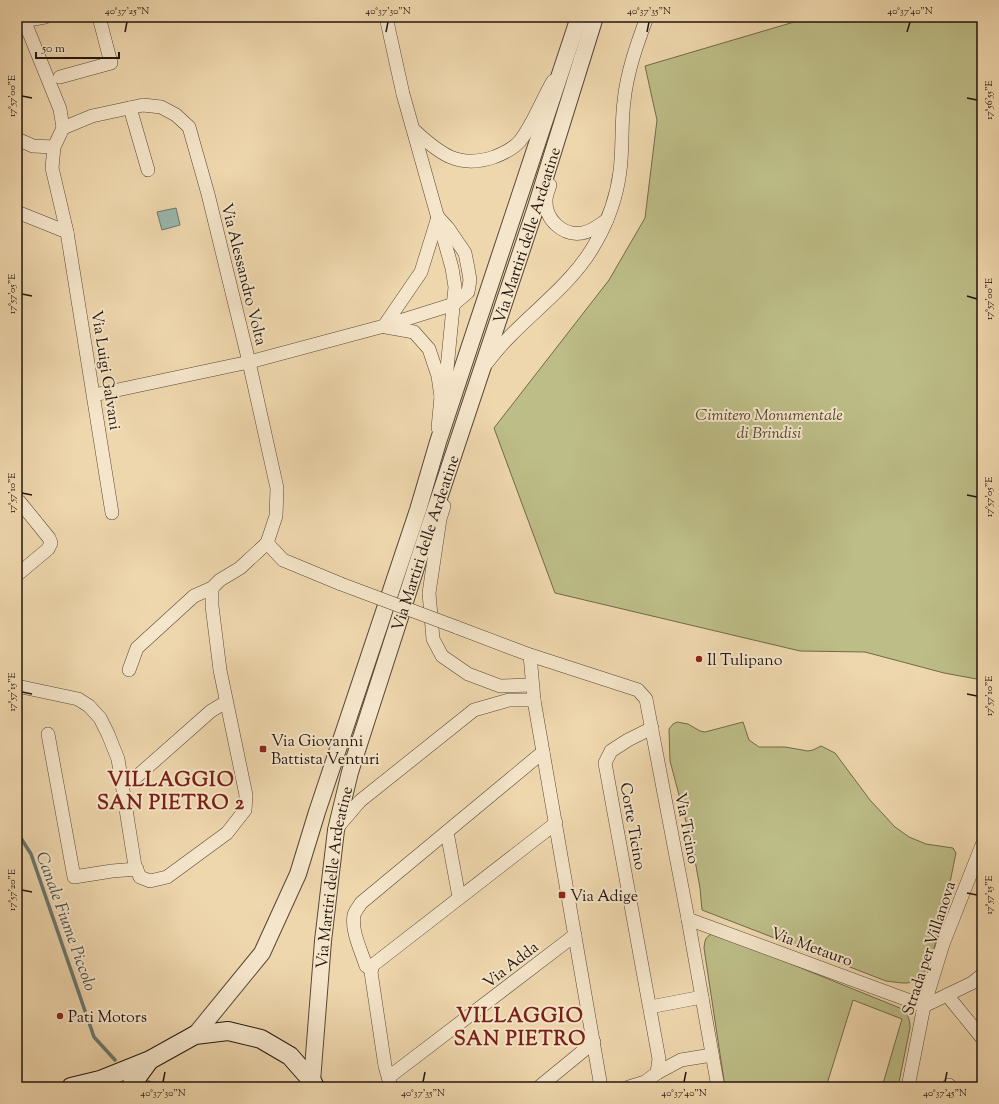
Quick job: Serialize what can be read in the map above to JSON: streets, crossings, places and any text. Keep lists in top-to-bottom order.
{
  "streets": {
    "street": [
      "Via Martiri delle Ardeatine",
      "Via Alessandro Volta",
      "Via Luigi Galvani",
      "Corte Ticino",
      "Via Ticino",
      "Via Metauro",
      "Strada per Villanova",
      "Via Adda"
    ]
  },
  "crossings": [
    ["Via Alessandro Volta", "Via Luigi Galvani"],
    ["Via Alessandro Volta", "Via Ticino"],
    ["Corte Ticino", "Via Ticino"],
    ["Via Ticino", "Via Metauro"],
    ["Via Metauro", "Strada per Villanova"]
  ],
  "districts": ["VILLAGGIO SAN PIETRO 2", "VILLAGGIO SAN PIETRO"],
  "water": ["Canale Fiume Piccolo"],
  "parks": ["Cimitero Monumentale di Brindisi"],
  "places": {
    "other": ["Il Tulipano", "Pati Motors"],
    "transit": ["Via Giovanni Battista Venturi", "Via Adige"]
  },
  "scale_bar": "50 m",
  "coordinates": [
    "40°37'25\"N",
    "40°37'30\"N",
    "40°37'35\"N",
    "40°37'40\"N",
    "17°57'00\"E",
    "17°56'55\"E",
    "17°57'05\"E",
    "17°57'10\"E",
    "17°57'15\"E",
    "17°57'20\"E",
    "40°37'45\"N"
  ]
}
